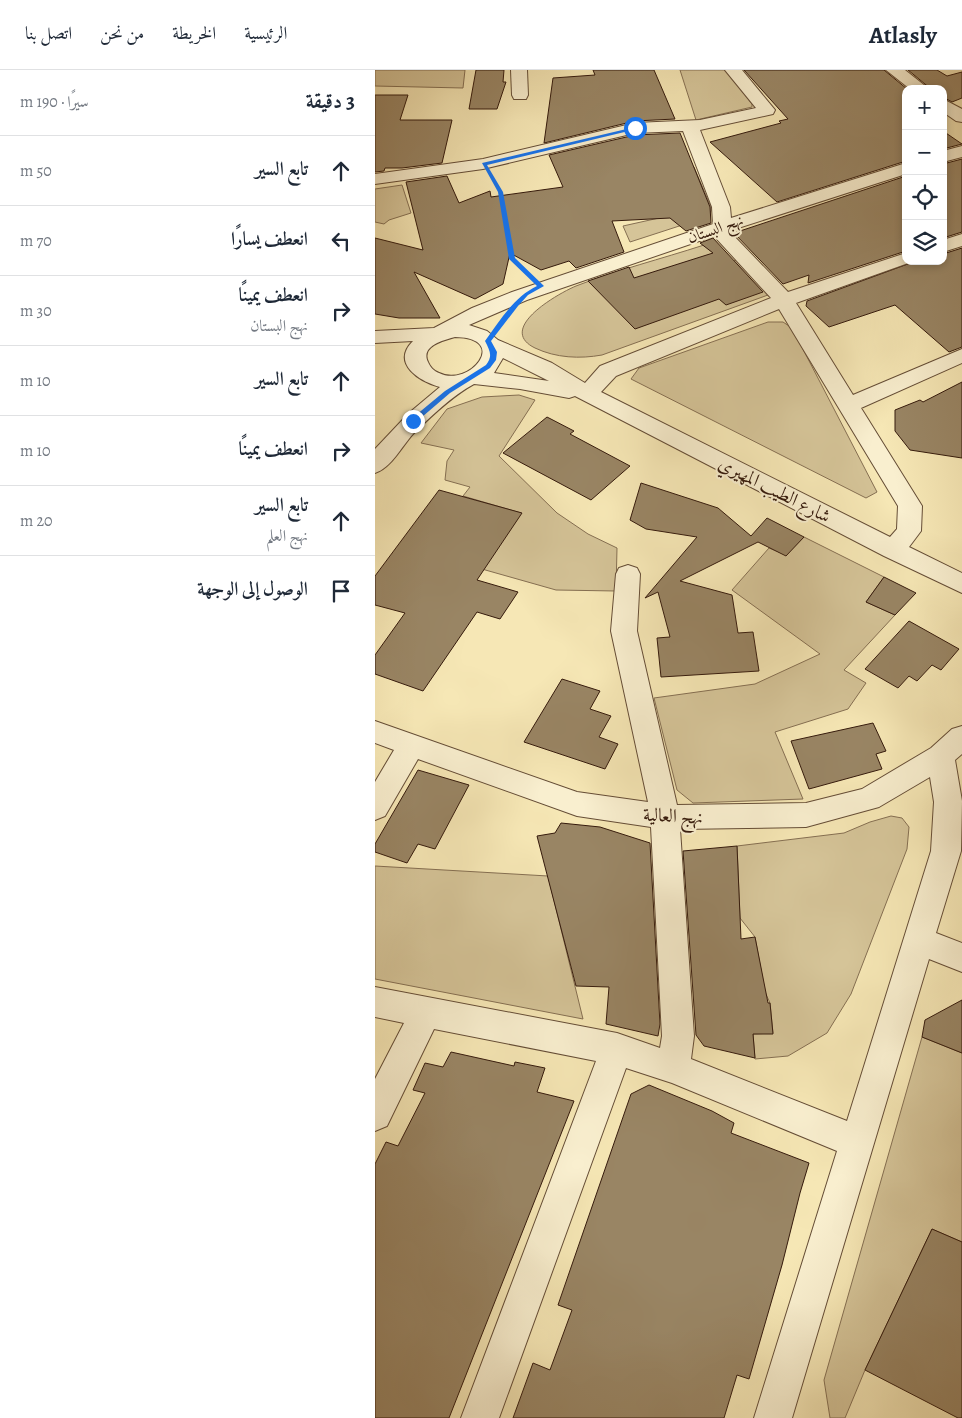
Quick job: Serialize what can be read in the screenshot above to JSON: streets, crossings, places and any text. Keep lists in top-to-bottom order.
{
  "streets": {
    "street": ["نهج البستان", "شارع الطيب المهيري", "نهج العالية"]
  },
  "crossings": [
    ["نهج البستان", "شارع الطيب المهيري"]
  ],
  "page": {
    "header": "Atlasly",
    "nav": [
      "الرئيسية",
      "الخريطة",
      "من نحن",
      "اتصل بنا"
    ],
    "heading": ["3 دقيقة", "سيرًا · 190 m"],
    "map_buttons": ["+", "−"],
    "list": [
      ["تابع السير", "50 m"],
      ["انعطف يسارًا", "70 m"],
      ["انعطف يمينًا", "نهج البستان", "30 m"],
      ["تابع السير", "10 m"],
      ["انعطف يمينًا", "10 m"],
      ["تابع السير", "نهج العلم", "20 m"],
      "الوصول إلى الوجهة"
    ]
  }
}
